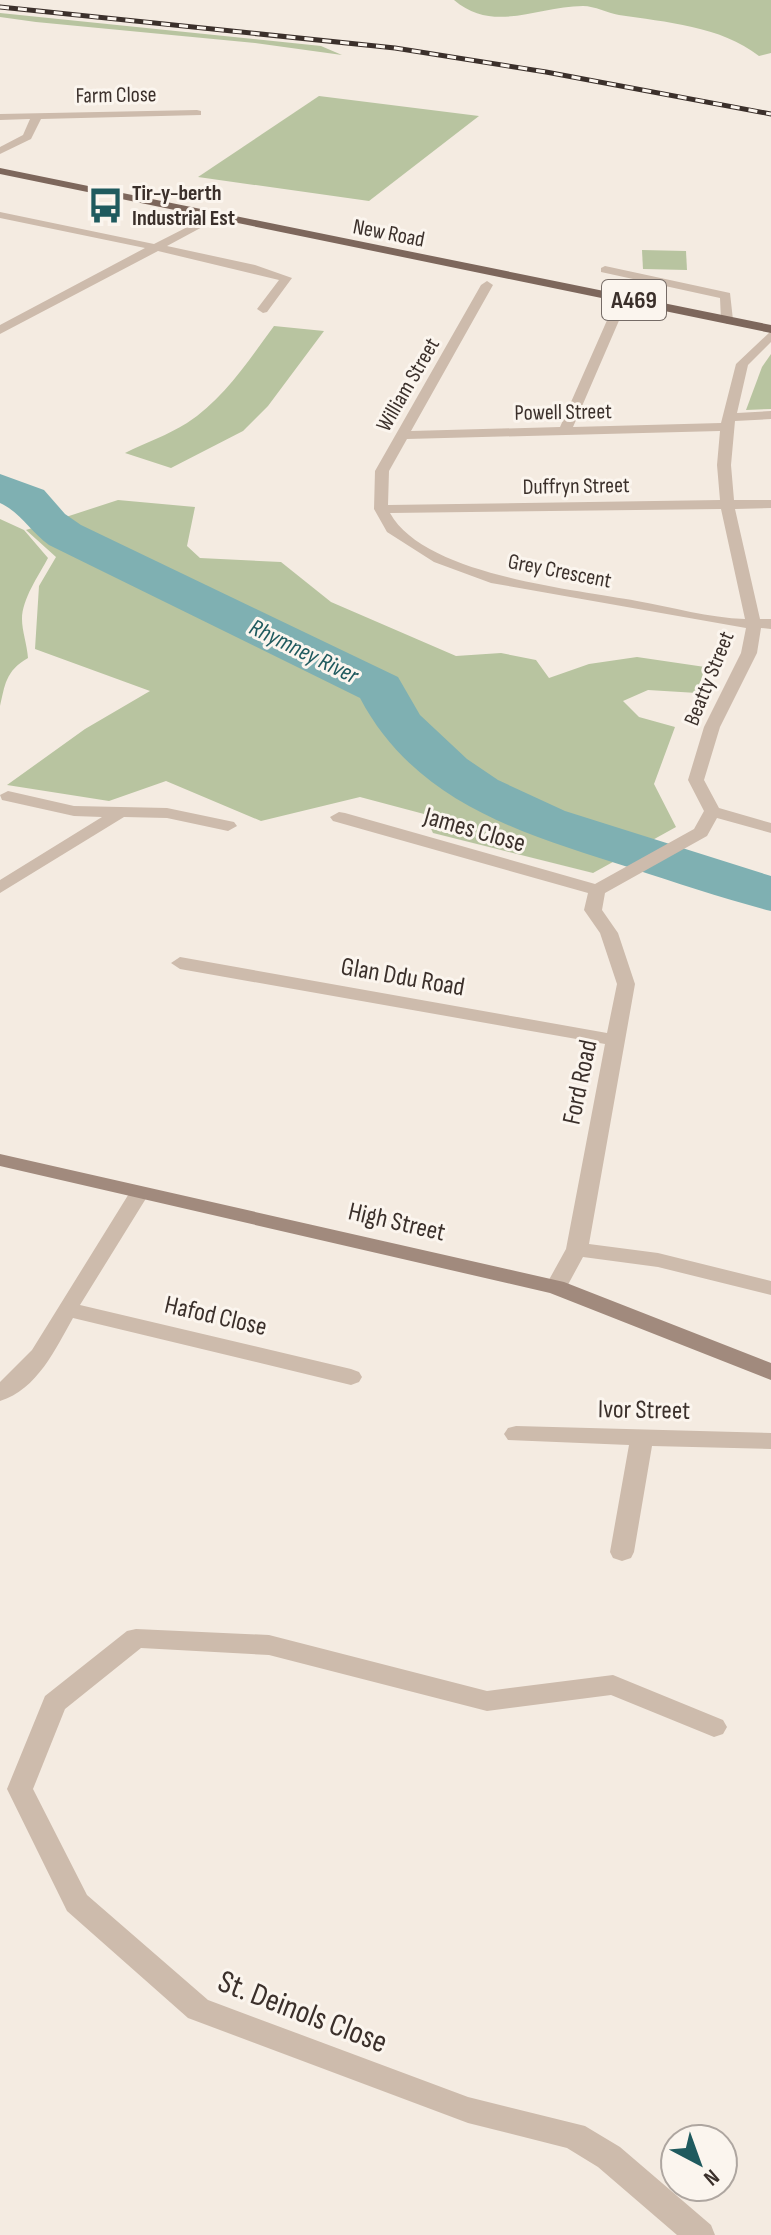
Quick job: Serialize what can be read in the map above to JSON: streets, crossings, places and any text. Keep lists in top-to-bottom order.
{
  "streets": {
    "main road": ["New Road", "A469", "High Street"],
    "street": [
      "Farm Close",
      "William Street",
      "Powell Street",
      "Duffryn Street",
      "Grey Crescent",
      "Beatty Street",
      "James Close",
      "Glan Ddu Road",
      "Ford Road",
      "Hafod Close",
      "Ivor Street",
      "St. Deinols Close"
    ]
  },
  "crossings": [
    ["William Street", "Powell Street"],
    ["William Street", "Duffryn Street"],
    ["William Street", "Grey Crescent"],
    ["Powell Street", "Beatty Street"],
    ["Duffryn Street", "Grey Crescent"],
    ["Duffryn Street", "Beatty Street"],
    ["Grey Crescent", "Beatty Street"],
    ["James Close", "Ford Road"],
    ["Glan Ddu Road", "Ford Road"],
    ["Ford Road", "High Street"]
  ],
  "water": ["Rhymney River"],
  "places": {
    "bus stop": ["Tir-y-berth Industrial Est"]
  },
  "north": "bottom right"
}
